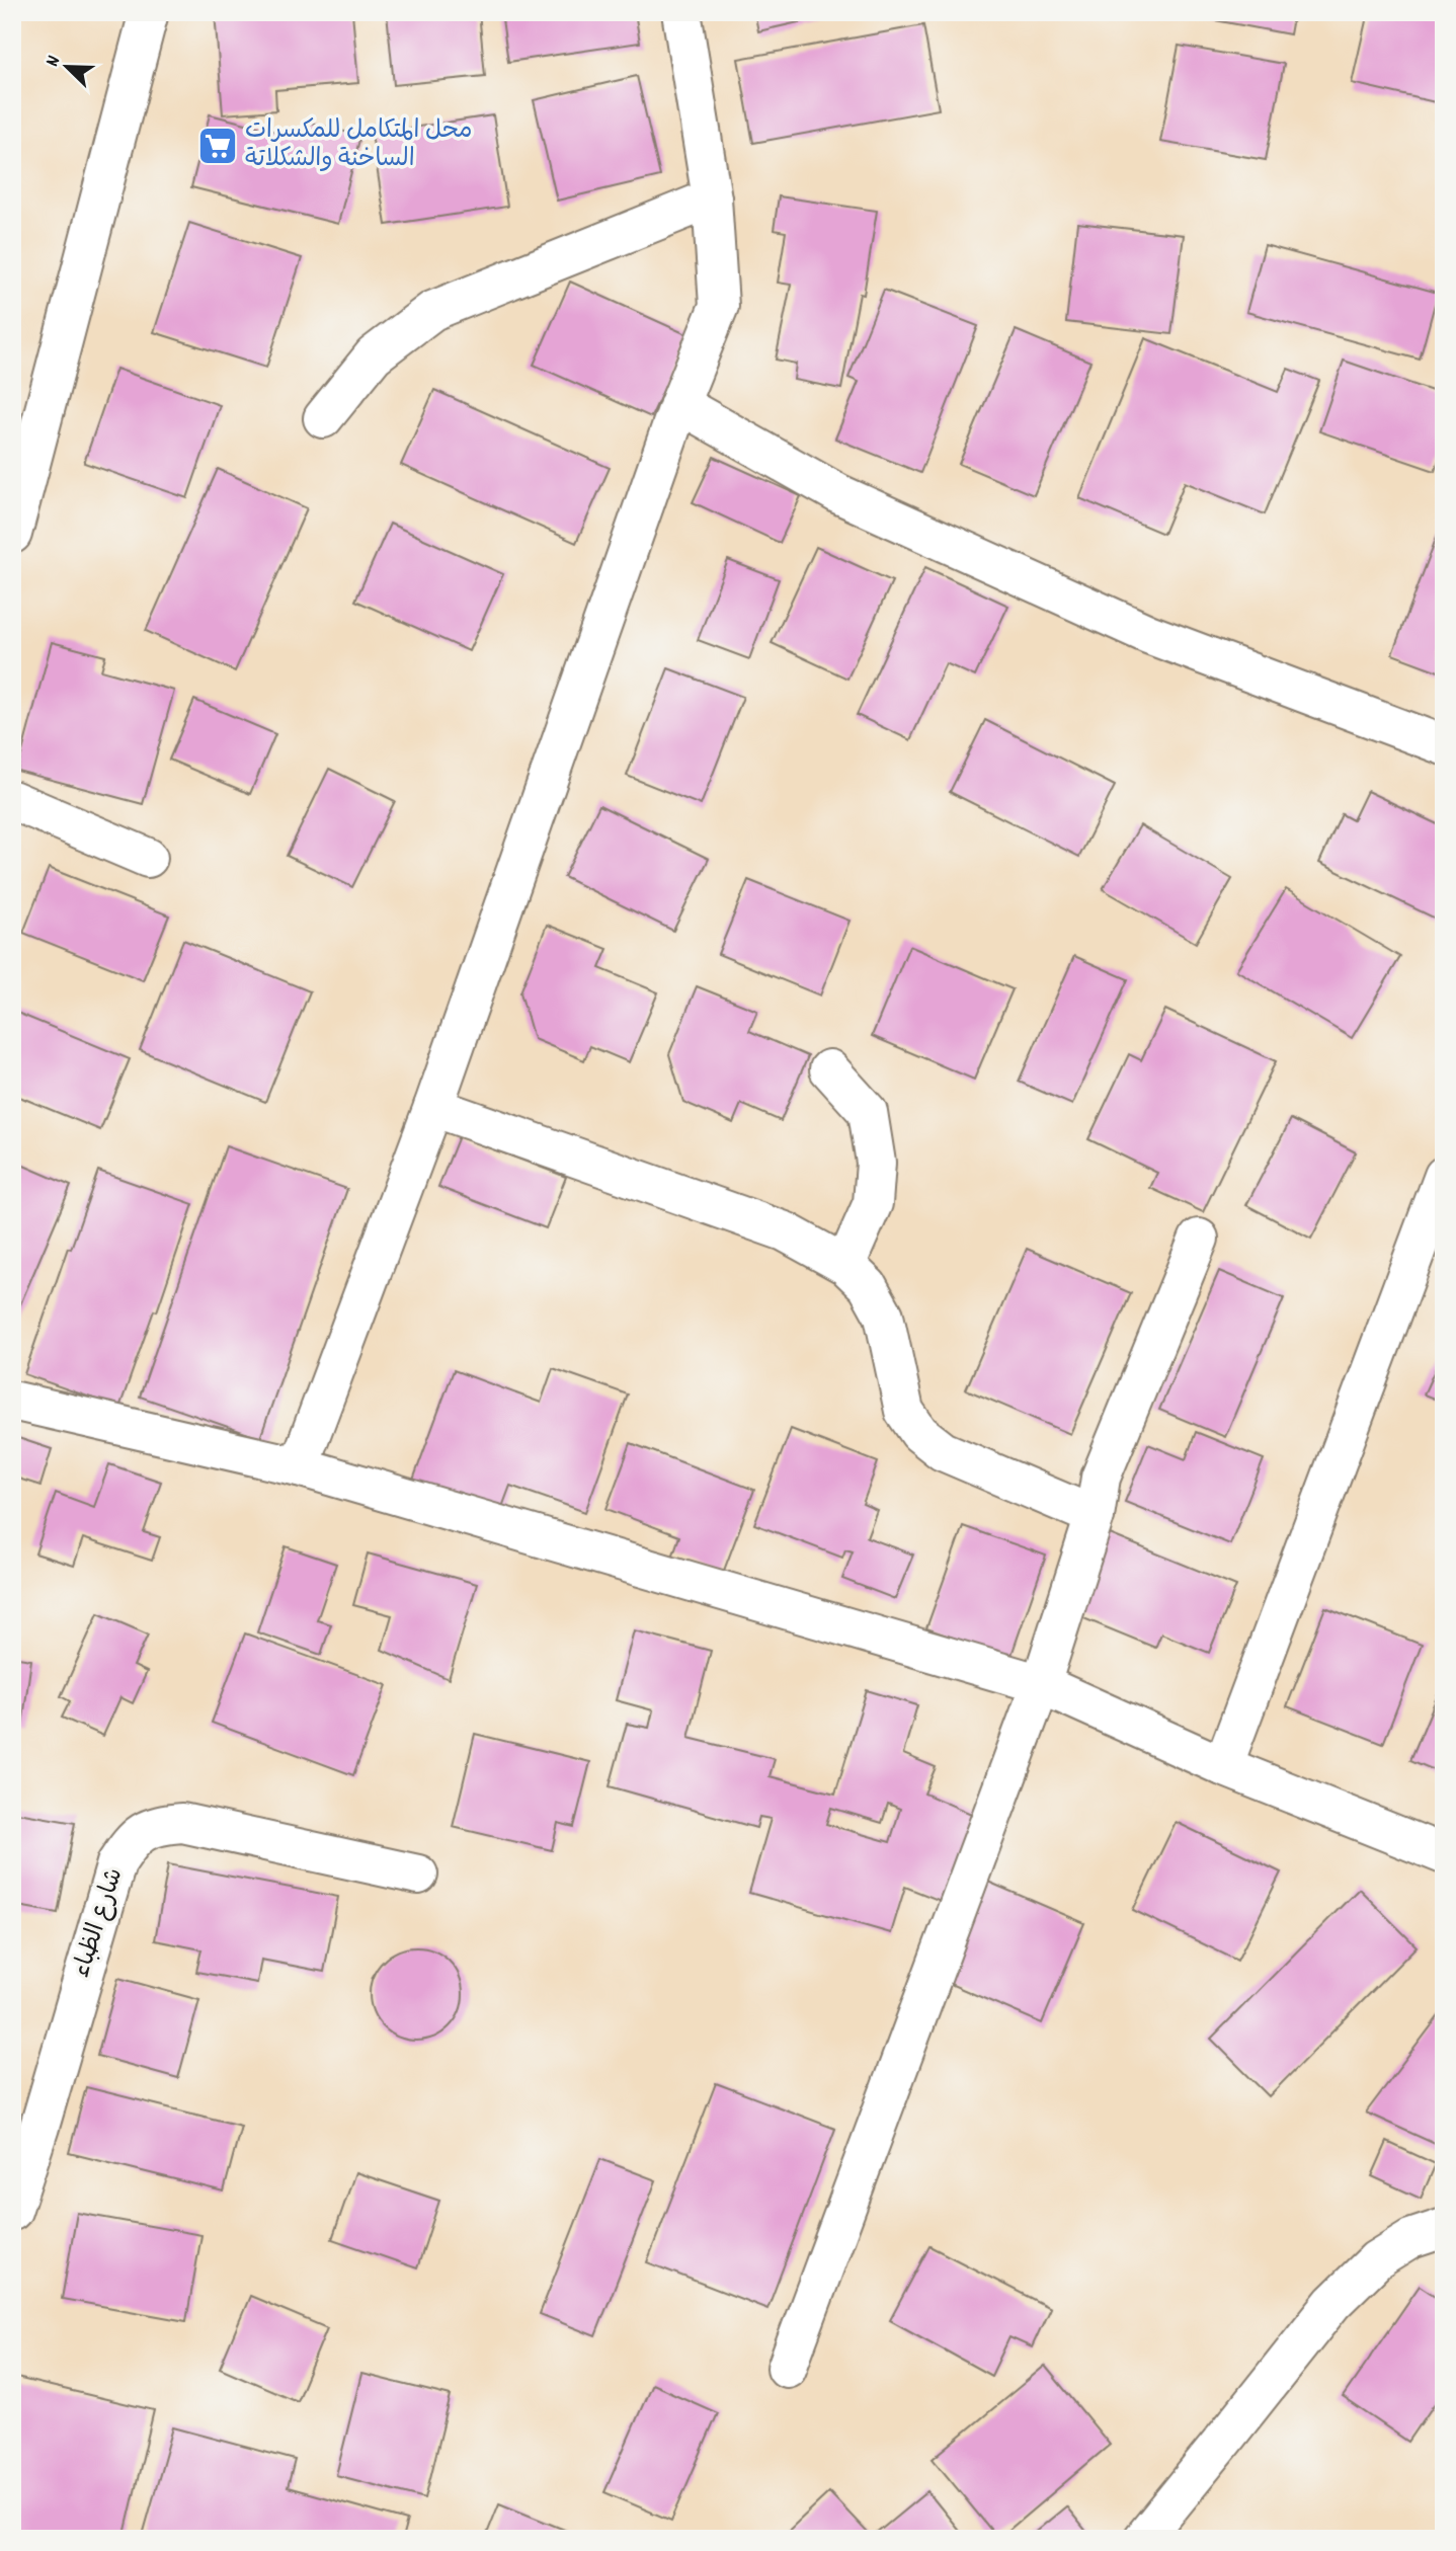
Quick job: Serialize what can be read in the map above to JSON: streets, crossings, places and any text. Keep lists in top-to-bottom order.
{
  "streets": {
    "street": ["شارع الظباء"]
  },
  "places": {
    "supermarket": ["محل المتكامل للمكسرات الساخنة والشكلاتة"]
  },
  "north": "top left"
}
